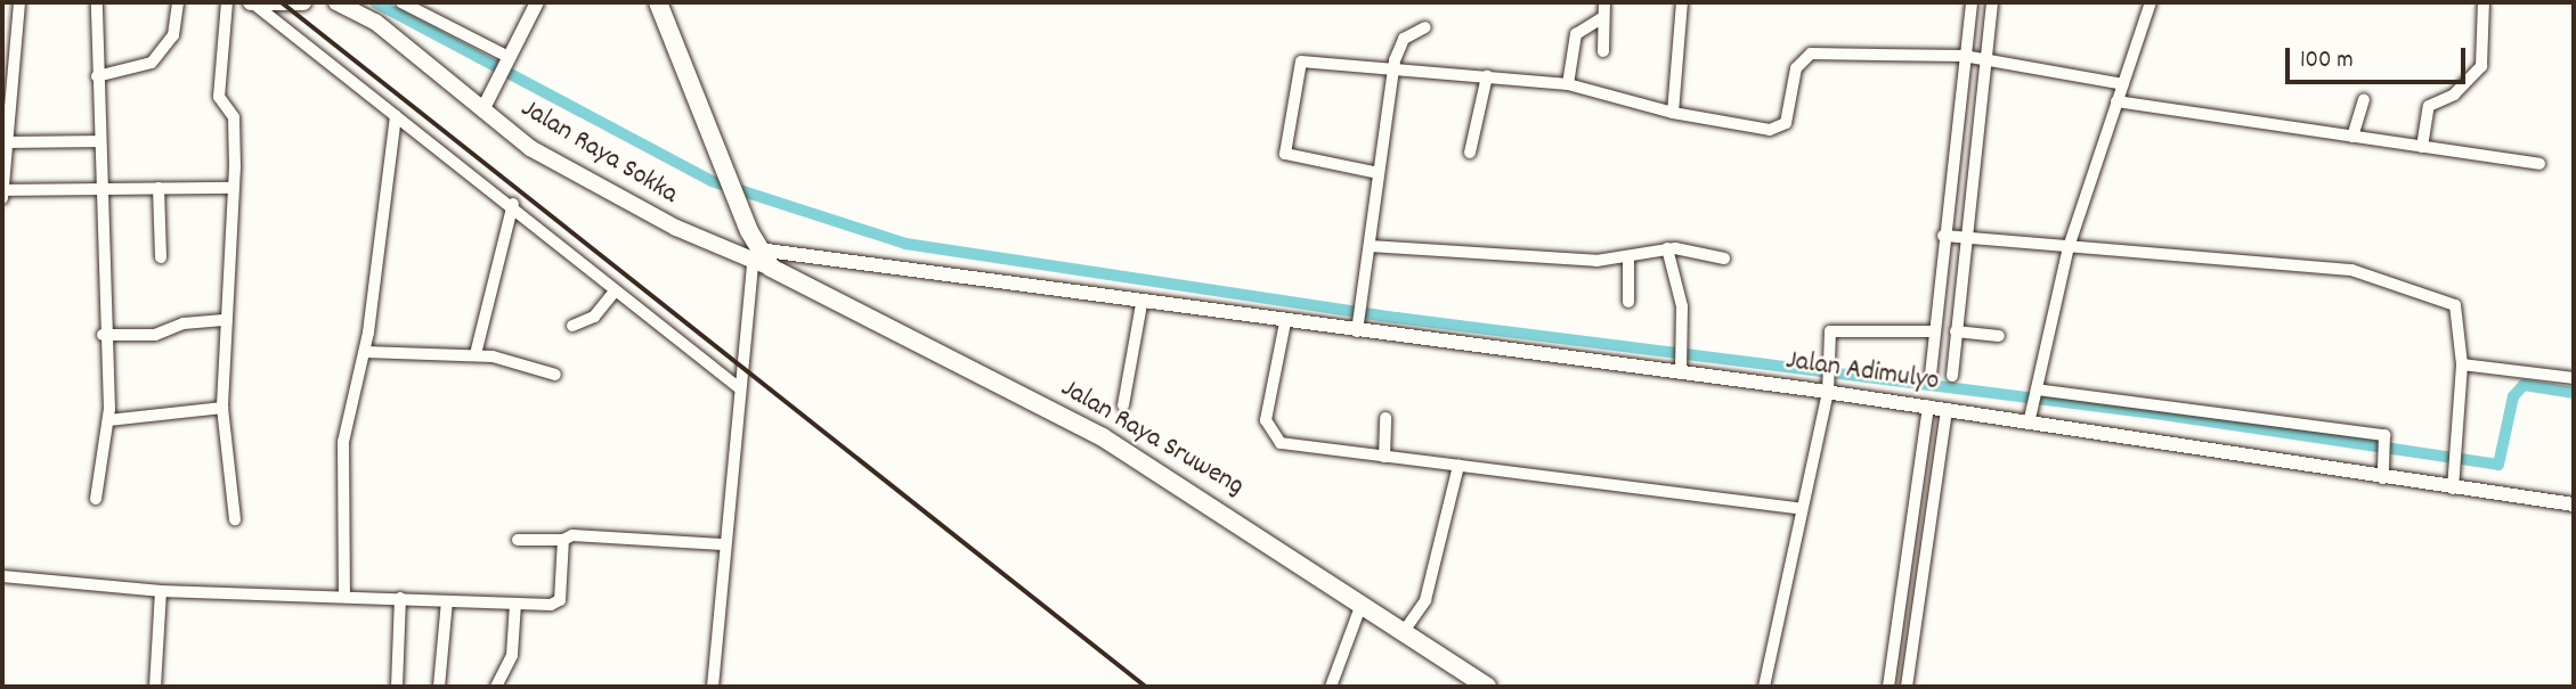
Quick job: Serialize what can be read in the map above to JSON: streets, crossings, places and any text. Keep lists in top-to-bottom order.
{
  "streets": {
    "highway": ["Jalan Raya Sruweng"],
    "main road": ["Jalan Raya Sokka"],
    "street": ["Jalan Adimulyo"]
  },
  "crossings": [
    ["Jalan Raya Sokka", "Jalan Adimulyo"],
    ["Jalan Raya Sokka", "Jalan Raya Sruweng"],
    ["Jalan Adimulyo", "Jalan Raya Sruweng"]
  ],
  "scale_bar": "100 m"
}
